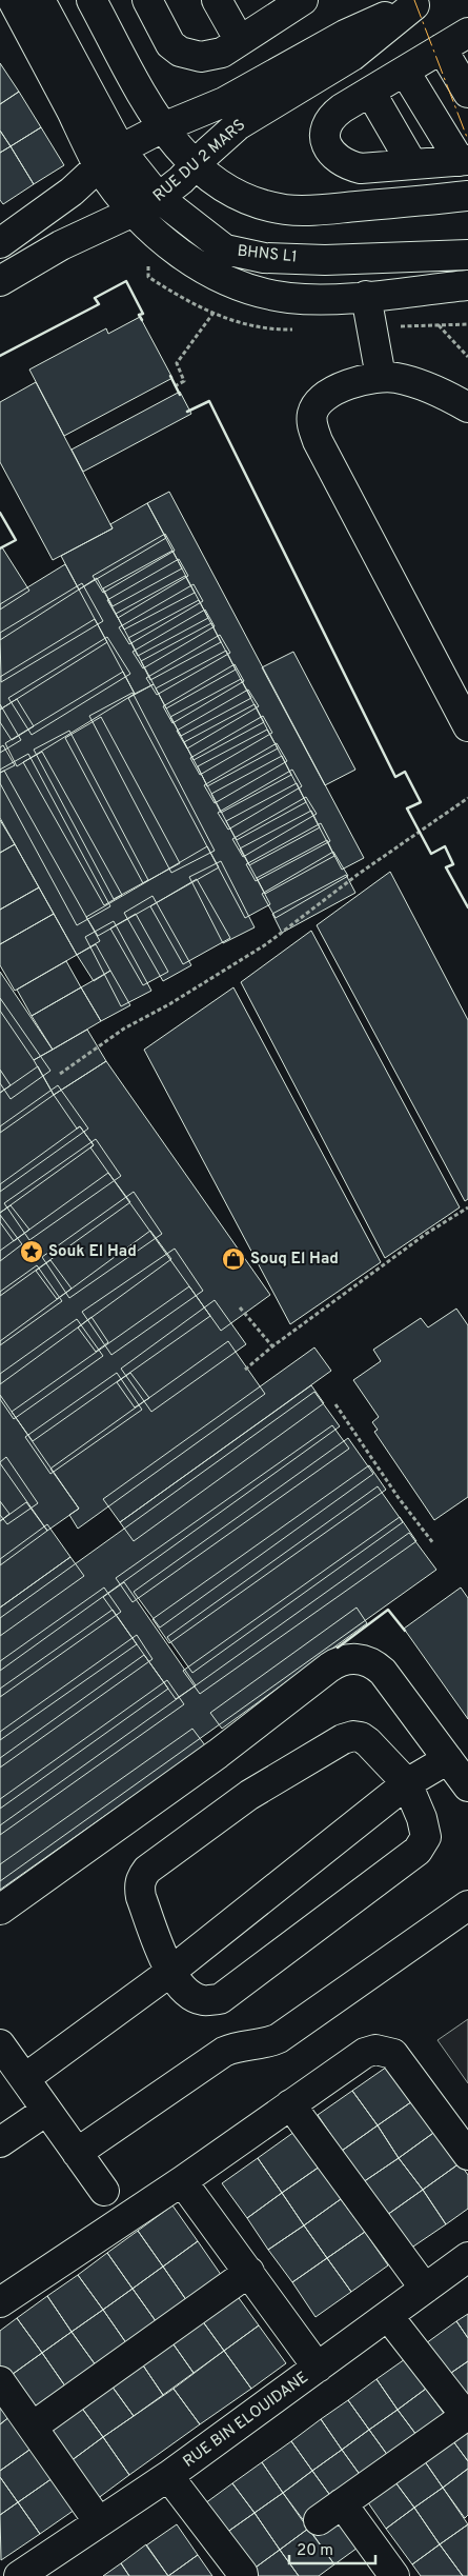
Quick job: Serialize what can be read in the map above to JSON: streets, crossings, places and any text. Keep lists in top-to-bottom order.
{
  "streets": {
    "street": ["RUE DU 2 MARS", "BHNS L1", "RUE BIN ELOUIDANE"]
  },
  "crossings": [
    ["RUE DU 2 MARS", "BHNS L1"]
  ],
  "places": {
    "place": ["Souk El Had"],
    "shop": ["Souq El Had"]
  },
  "scale_bar": "20 m"
}
